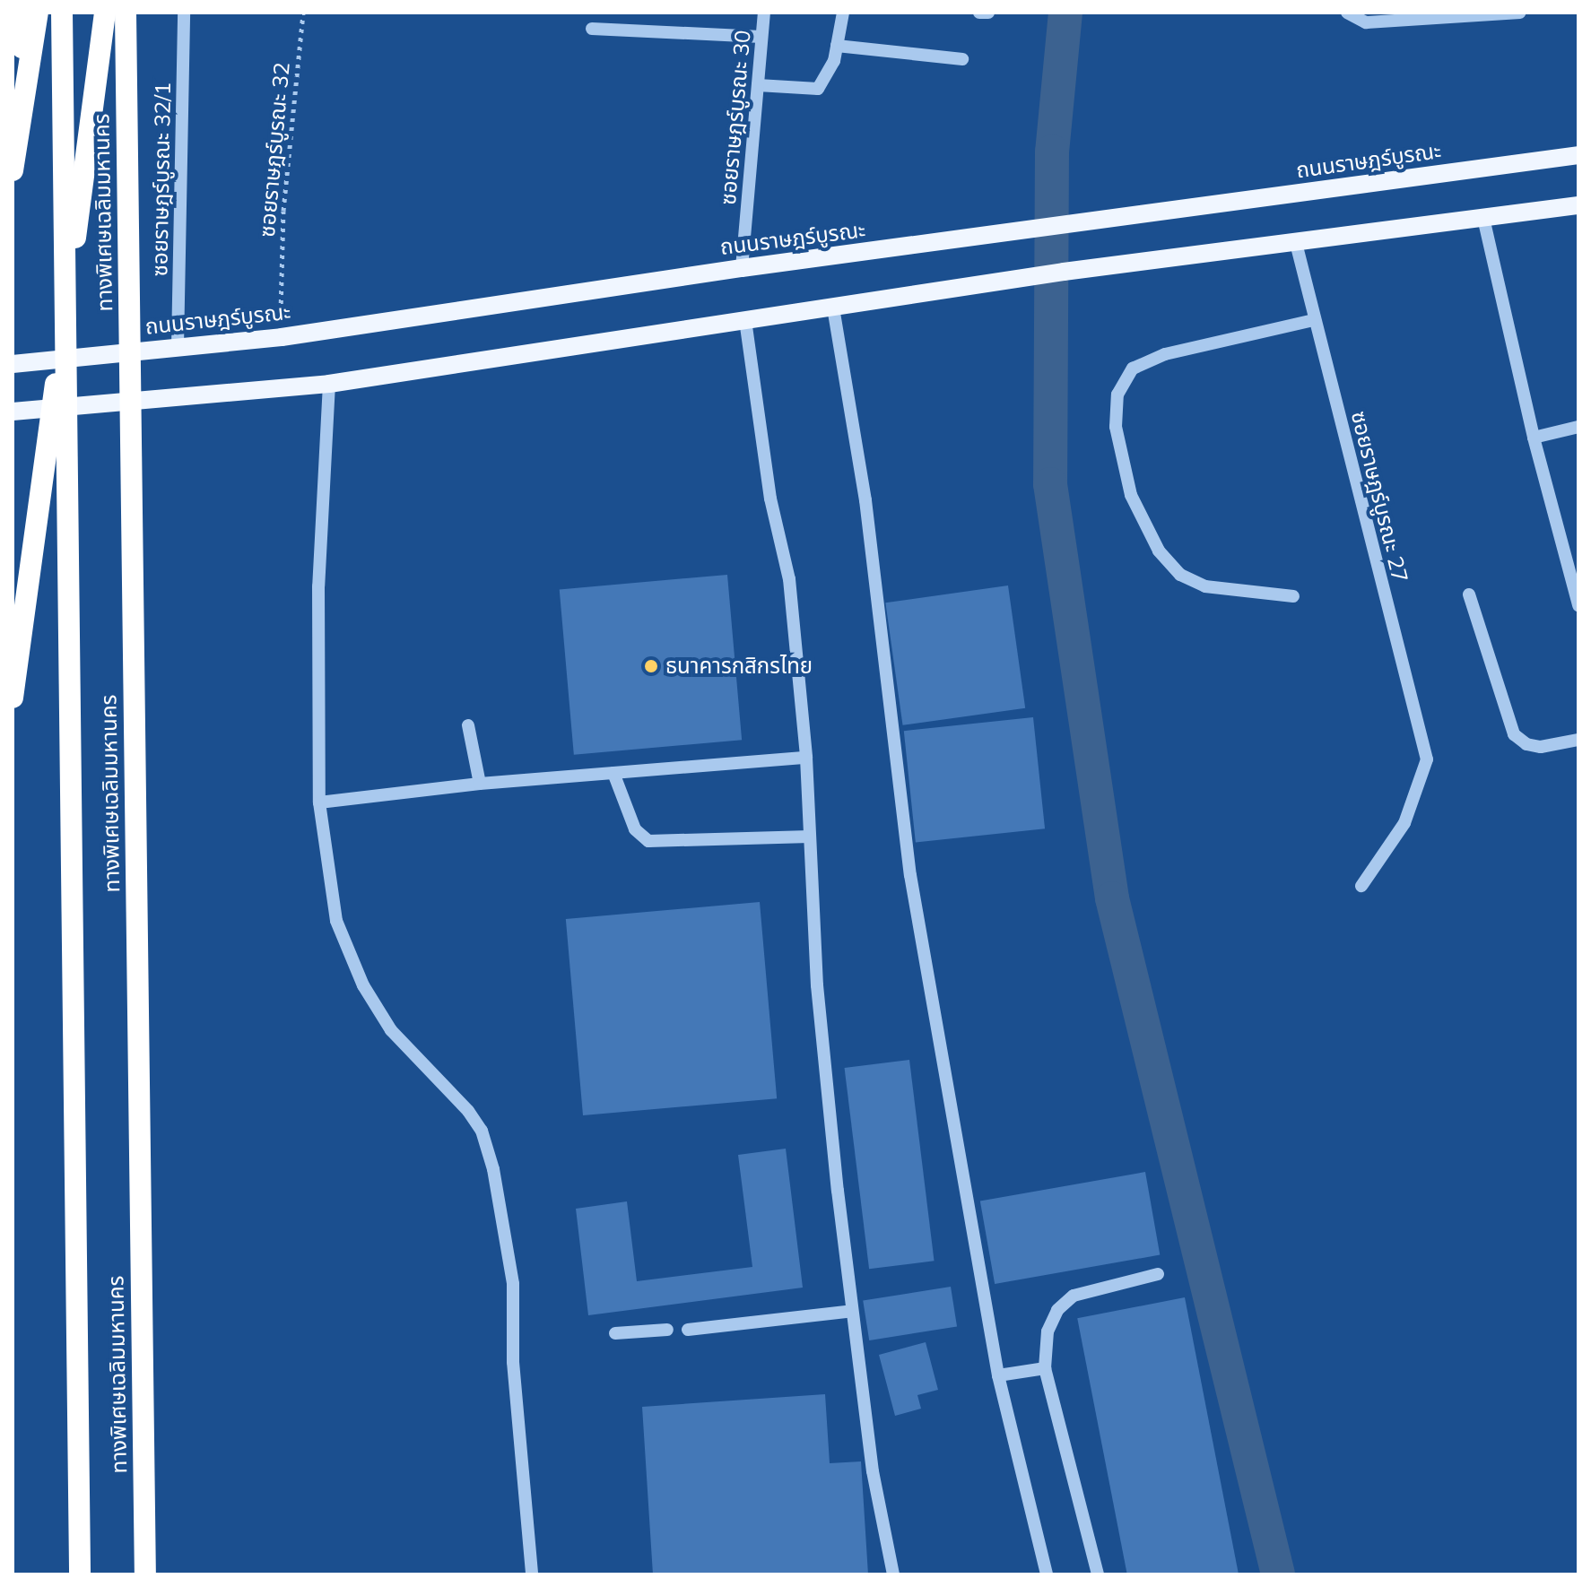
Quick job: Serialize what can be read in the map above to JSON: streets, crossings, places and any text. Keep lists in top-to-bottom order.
{
  "streets": {
    "highway": ["ทางพิเศษเฉลิมมหานคร"],
    "main road": ["ถนนราษฎร์บูรณะ"],
    "street": ["ซอยราษฎร์บูรณะ 30", "ซอยราษฎร์บูรณะ 32/1", "ซอยราษฎร์บูรณะ 27"],
    "path": ["ซอยราษฎร์บูรณะ 32"]
  },
  "crossings": [
    ["ซอยราษฎร์บูรณะ 30", "ถนนราษฎร์บูรณะ"],
    ["ถนนราษฎร์บูรณะ", "ซอยราษฎร์บูรณะ 32/1"]
  ],
  "places": ["ธนาคารกสิกรไทย"]
}
